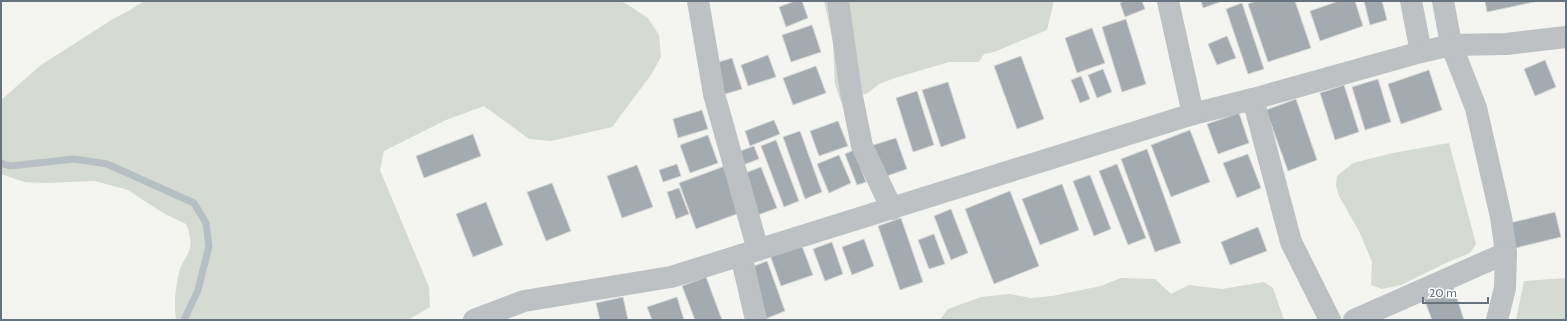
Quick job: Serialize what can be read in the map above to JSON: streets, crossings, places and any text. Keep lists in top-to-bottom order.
{
  "scale_bar": "20 m"
}
